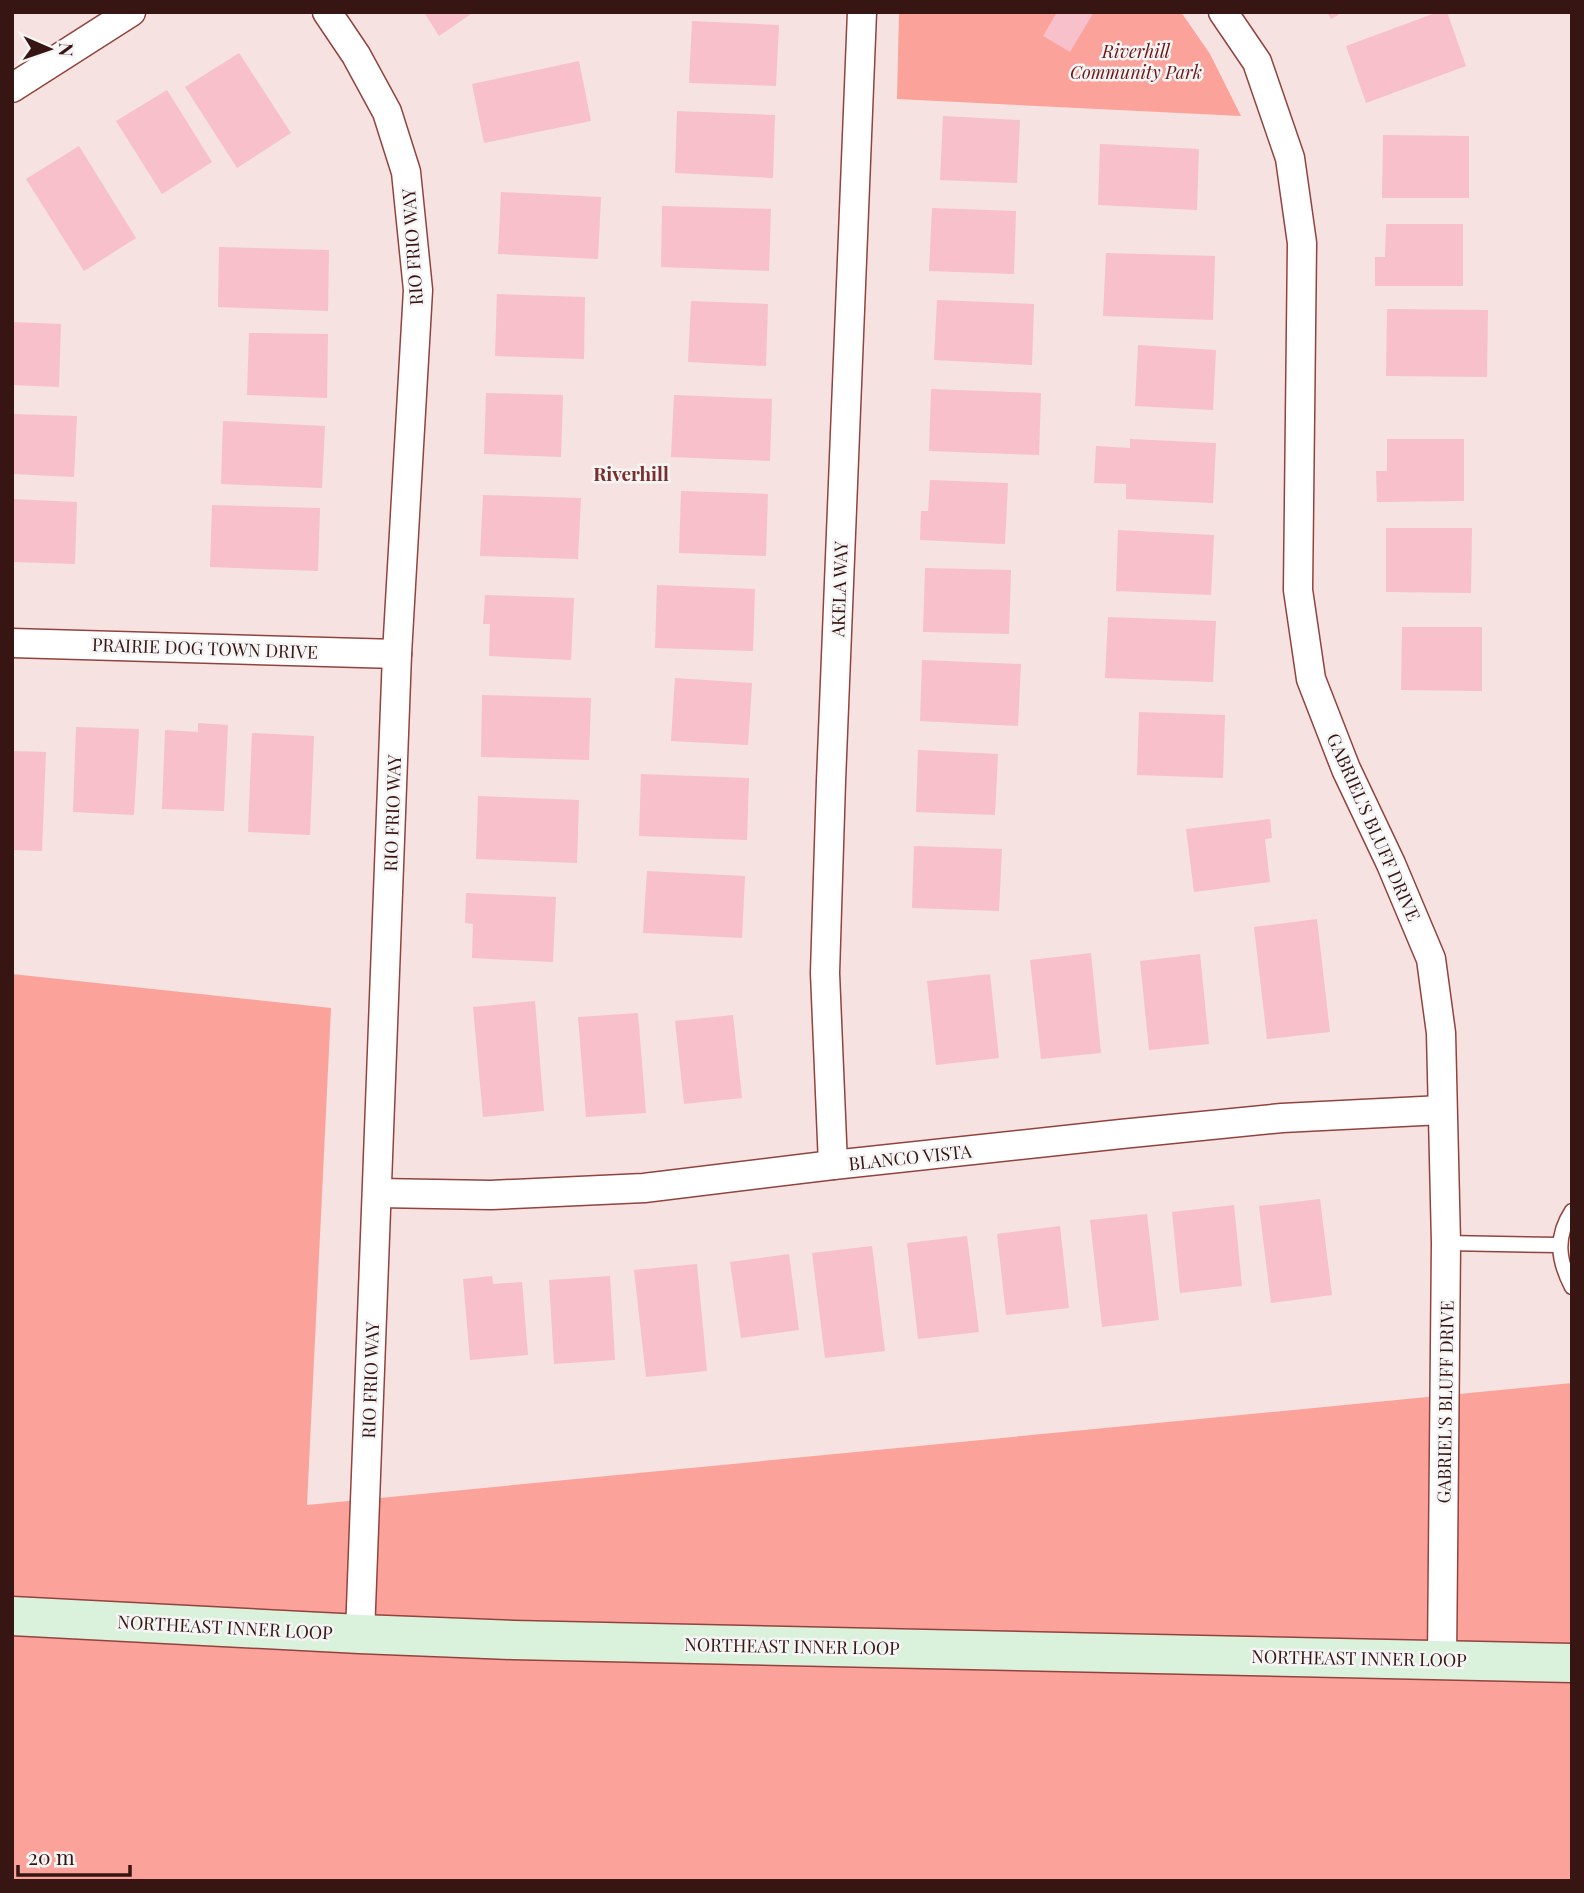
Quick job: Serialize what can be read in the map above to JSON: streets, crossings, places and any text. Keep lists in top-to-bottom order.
{
  "streets": {
    "main road": ["NORTHEAST INNER LOOP"],
    "street": [
      "RIO FRIO WAY",
      "AKELA WAY",
      "PRAIRIE DOG TOWN DRIVE",
      "GABRIEL'S BLUFF DRIVE",
      "BLANCO VISTA"
    ]
  },
  "crossings": [
    ["RIO FRIO WAY", "PRAIRIE DOG TOWN DRIVE"],
    ["RIO FRIO WAY", "BLANCO VISTA"],
    ["RIO FRIO WAY", "NORTHEAST INNER LOOP"],
    ["AKELA WAY", "BLANCO VISTA"],
    ["GABRIEL'S BLUFF DRIVE", "BLANCO VISTA"],
    ["GABRIEL'S BLUFF DRIVE", "NORTHEAST INNER LOOP"]
  ],
  "districts": ["Riverhill"],
  "parks": ["Riverhill Community Park"],
  "scale_bar": "20 m",
  "north": "right"
}
